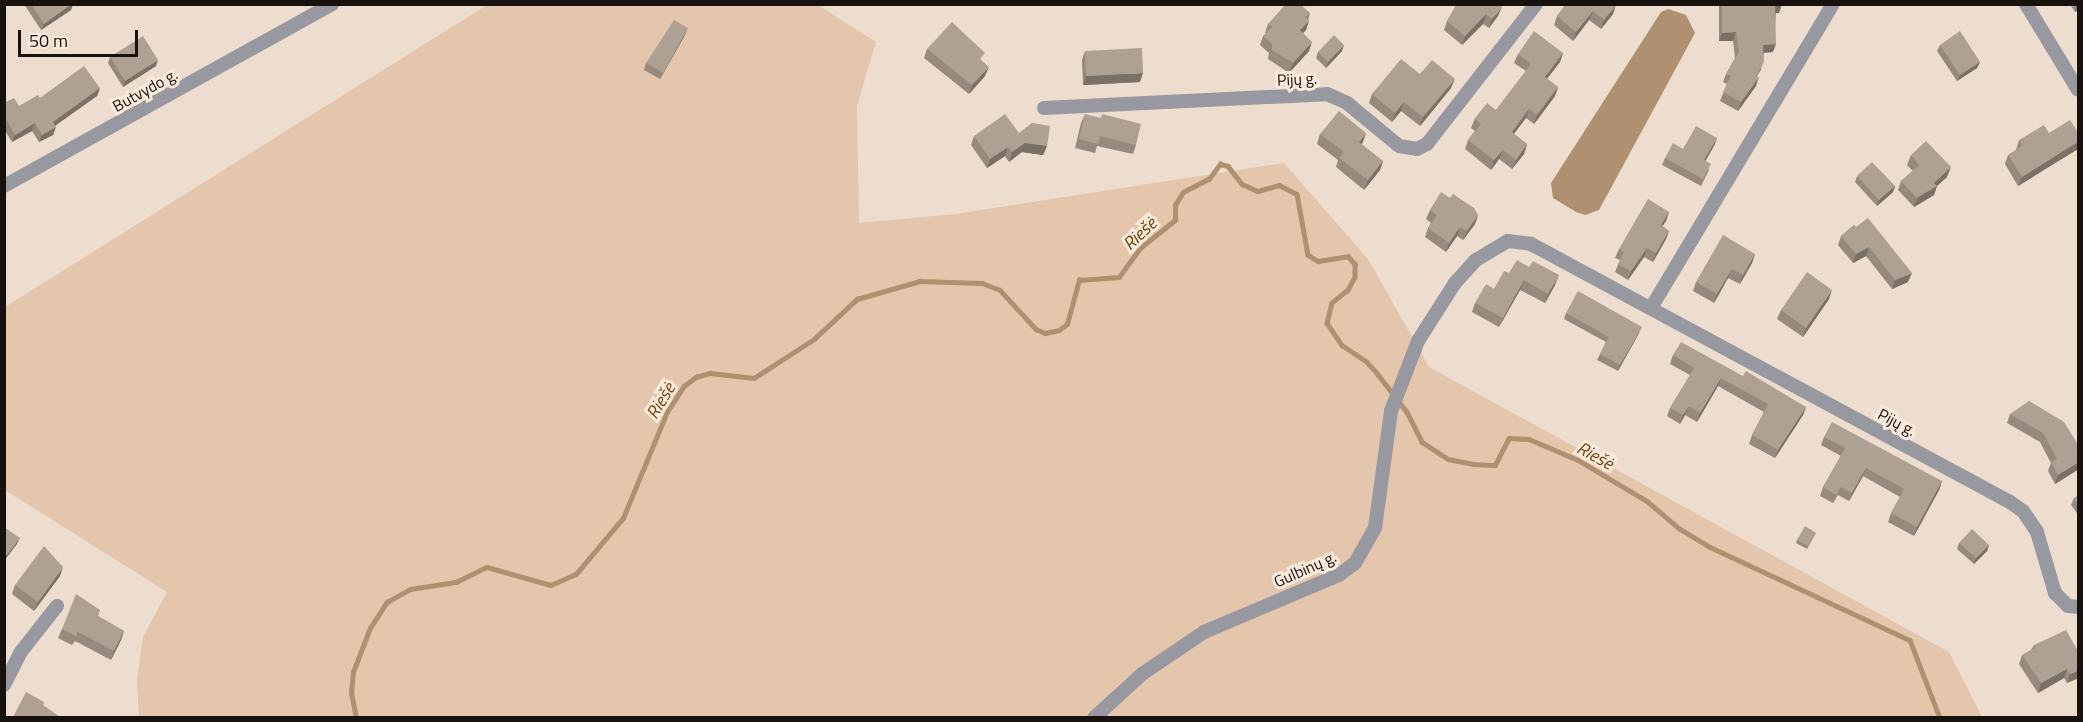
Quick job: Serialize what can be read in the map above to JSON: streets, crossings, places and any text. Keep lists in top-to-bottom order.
{
  "streets": {
    "street": ["Pijų g.", "Butvydo g.", "Gulbinų g."]
  },
  "crossings": [
    ["Pijų g.", "Gulbinų g."]
  ],
  "water": ["Riešė"],
  "scale_bar": "50 m"
}
